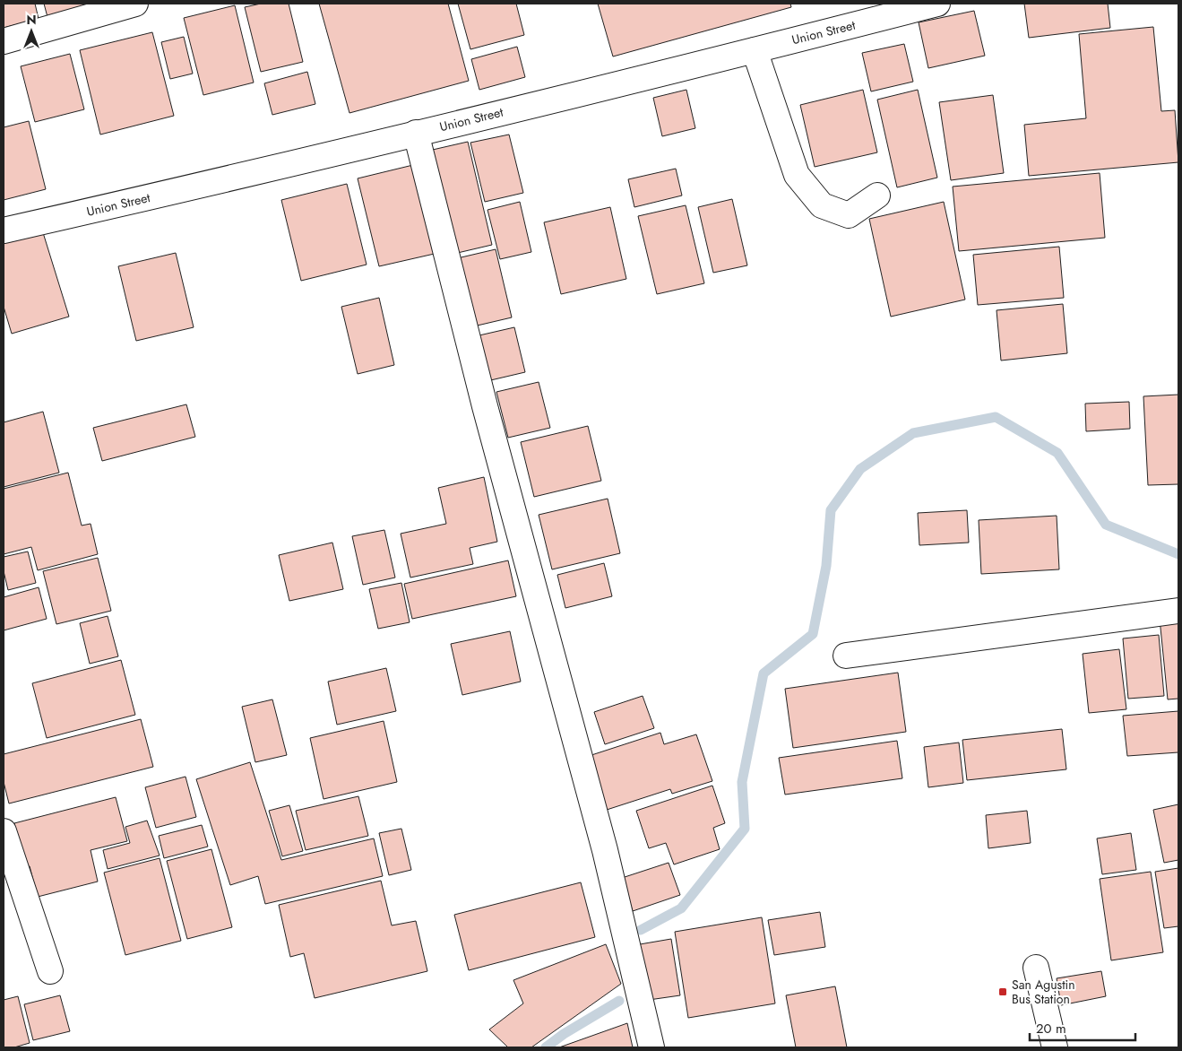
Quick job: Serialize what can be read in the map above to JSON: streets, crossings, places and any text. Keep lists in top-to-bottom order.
{
  "streets": {
    "street": ["Union Street"]
  },
  "places": {
    "transit": ["San Agustin Bus Station"]
  },
  "scale_bar": "20 m",
  "north": "top"
}
